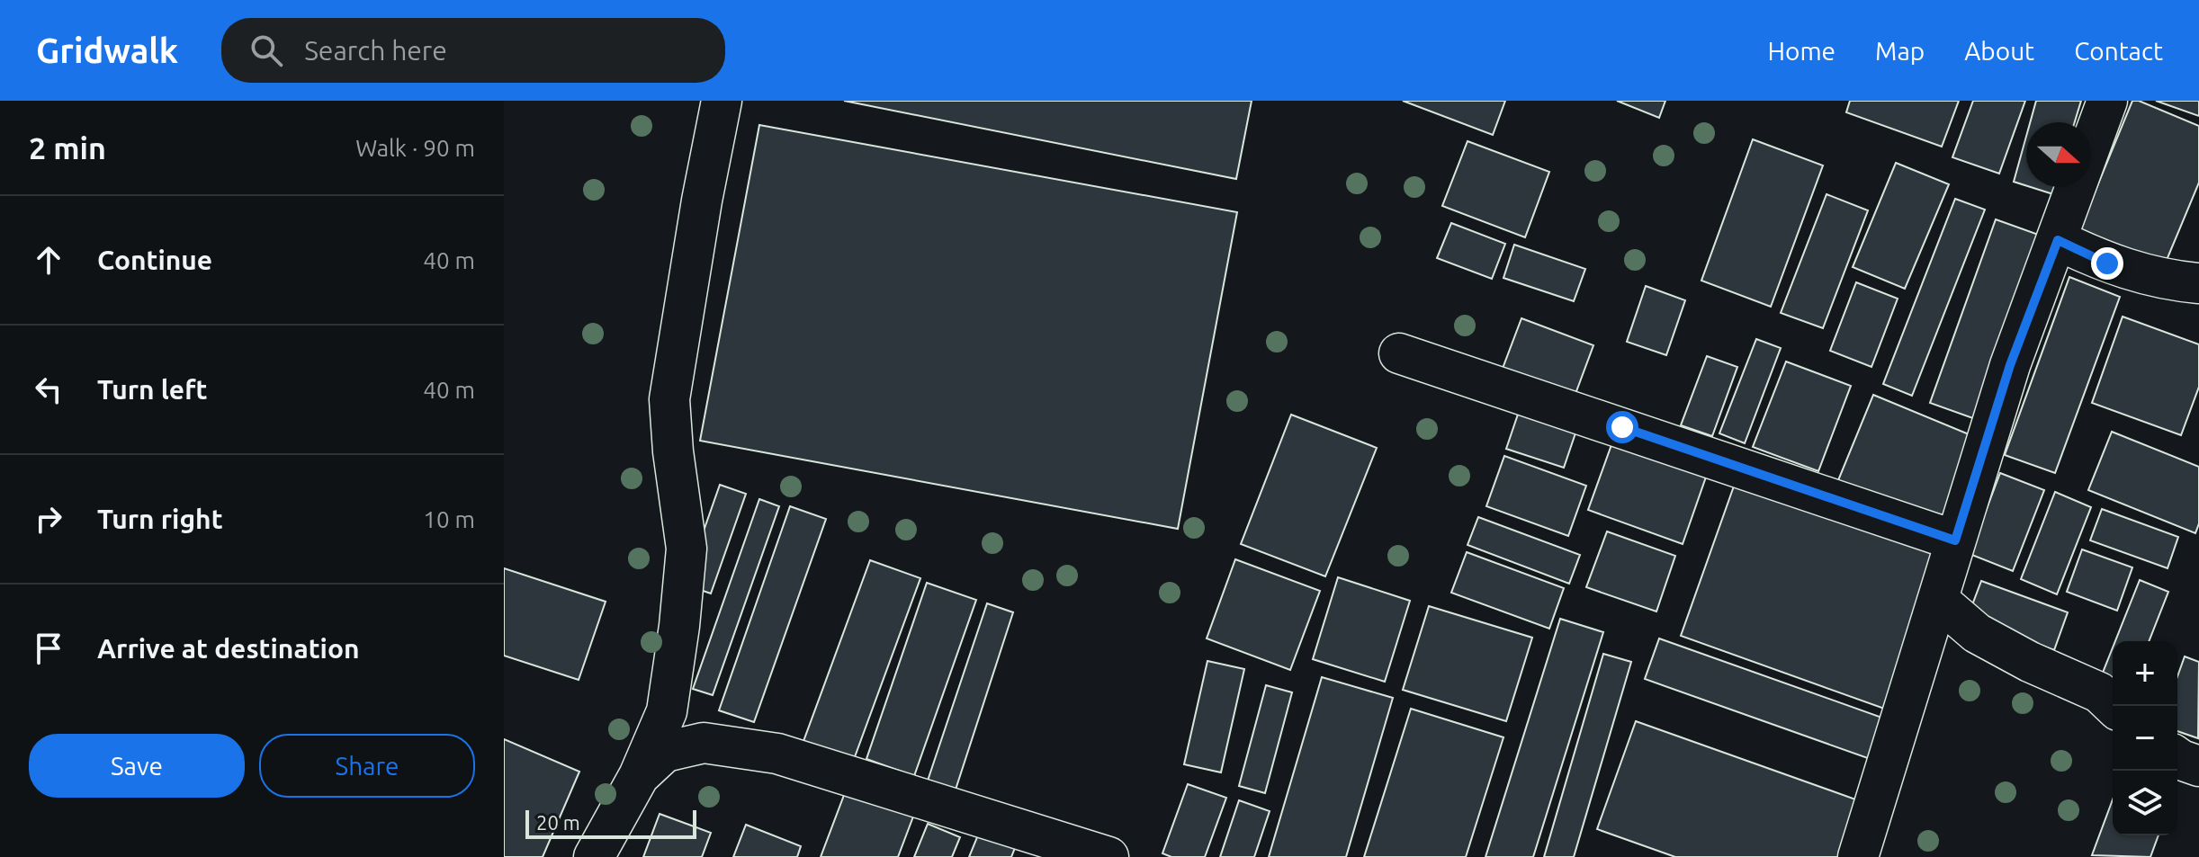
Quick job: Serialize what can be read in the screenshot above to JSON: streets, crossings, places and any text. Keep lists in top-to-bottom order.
{
  "scale_bar": "20 m",
  "north": "right",
  "page": {
    "header": "Gridwalk",
    "search": "Search here",
    "nav": [
      "Home",
      "Map",
      "About",
      "Contact"
    ],
    "heading": ["2 min", "Walk · 90 m"],
    "list": [
      ["Continue", "40 m"],
      ["Turn left", "40 m"],
      ["Turn right", "10 m"],
      "Arrive at destination"
    ],
    "map_buttons": ["+", "−"],
    "buttons": ["Save", "Share"],
    "scale": "20 m"
  }
}
